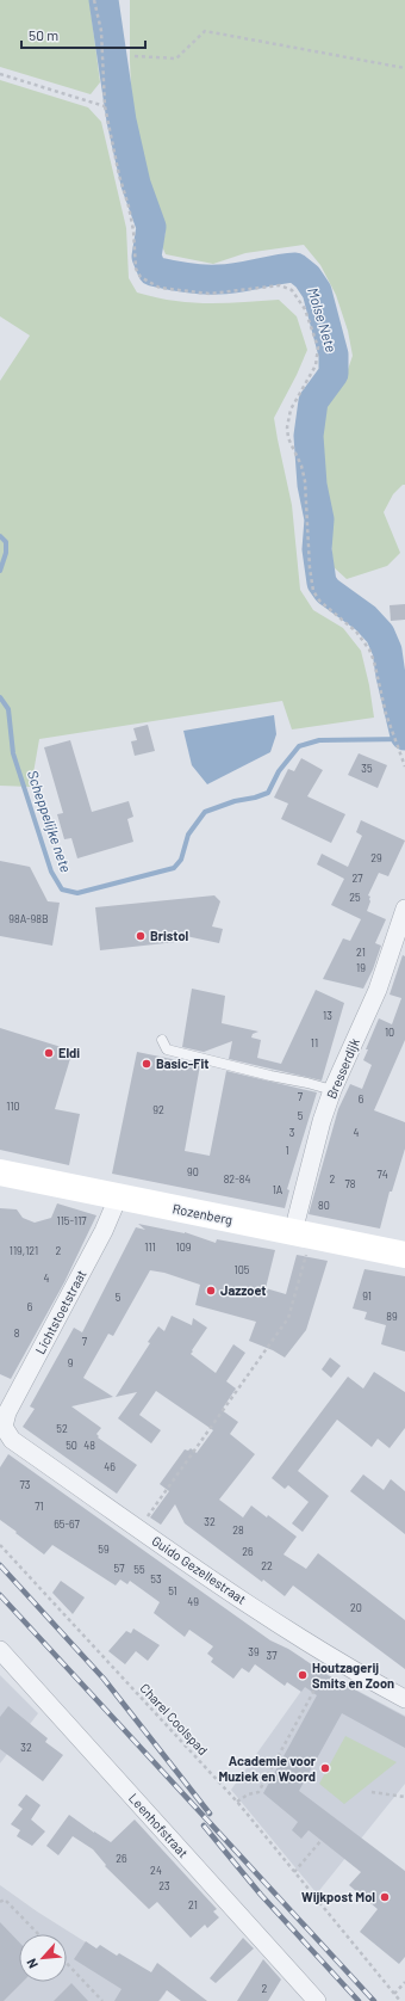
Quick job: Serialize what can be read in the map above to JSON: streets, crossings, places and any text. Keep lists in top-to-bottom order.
{
  "streets": {
    "main road": ["Rozenberg"],
    "street": [
      "Bresserdijk",
      "Lichtstoetstraat",
      "Guido Gezellestraat",
      "Leenhofstraat"
    ],
    "path": ["Charel Coolspad"]
  },
  "crossings": [
    ["Bresserdijk", "Rozenberg"],
    ["Rozenberg", "Lichtstoetstraat"],
    ["Lichtstoetstraat", "Guido Gezellestraat"]
  ],
  "water": ["Molse Nete", "Scheppelijke nete"],
  "places": [
    "Bristol",
    "Eldi",
    "Basic-Fit",
    "Jazzoet",
    "Houtzagerij Smits en Zoon",
    "Academie voor Muziek en Woord",
    "Wijkpost Mol"
  ],
  "house_numbers": [
    "35",
    "29",
    "27",
    "25",
    "98A-98B",
    "21",
    "19",
    "13",
    "10",
    "11",
    "7",
    "6",
    "110",
    "92",
    "5",
    "3",
    "4",
    "1",
    "90",
    "74",
    "82-84",
    "2",
    "78",
    "1A",
    "80",
    "115-117",
    "111",
    "109",
    "119,121",
    "2",
    "105",
    "4",
    "91",
    "5",
    "6",
    "89",
    "8",
    "7",
    "9",
    "52",
    "50",
    "48",
    "46",
    "73",
    "71",
    "32",
    "65-67",
    "28",
    "59",
    "26",
    "22",
    "57",
    "55",
    "53",
    "51",
    "49",
    "20",
    "39",
    "37",
    "32",
    "26",
    "24",
    "23",
    "21",
    "2"
  ],
  "scale_bar": "50 m",
  "north": "bottom left"
}
